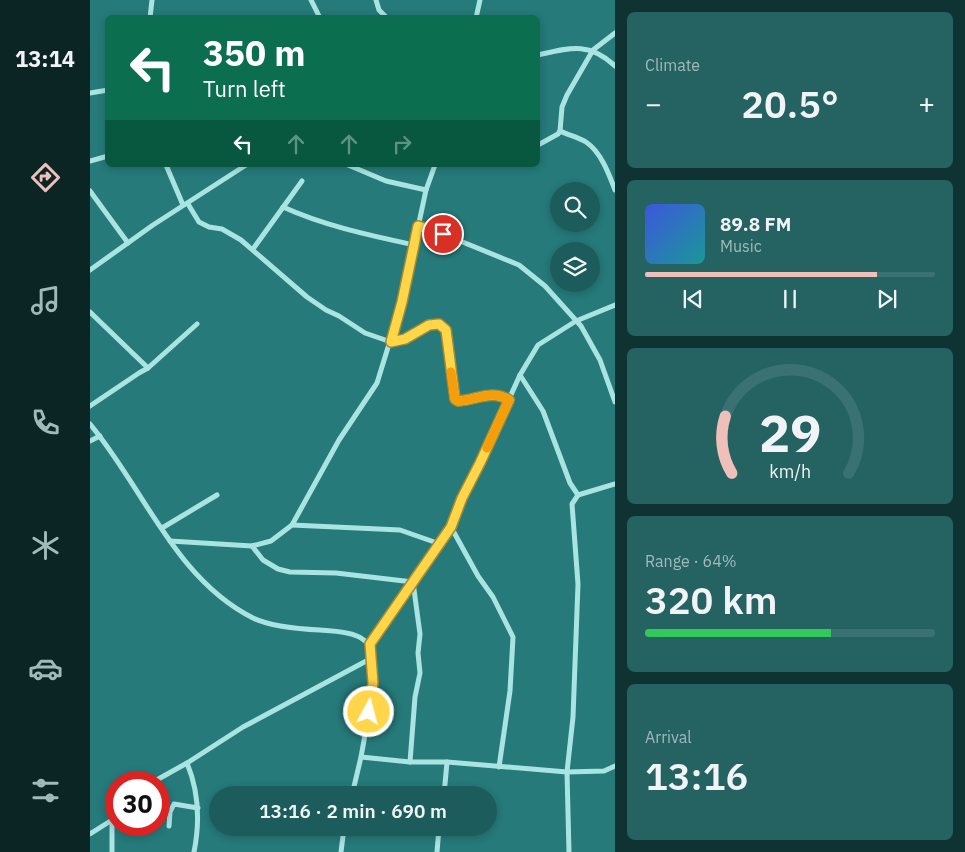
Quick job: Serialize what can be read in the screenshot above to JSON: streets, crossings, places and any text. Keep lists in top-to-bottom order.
{
  "page": {
    "tabs": "13:14",
    "tile": [
      "Climate",
      ["Range · 64%", "320 km"],
      ["Arrival", "13:16"]
    ],
    "turn": ["350 m", "Turn left"],
    "heat": ["−", "20.5°", "+"],
    "song": ["89.8 FM", "Music"],
    "limit": "30",
    "trip": "13:16 · 2 min · 690 m",
    "gauge": ["29", "km/h"]
  }
}
